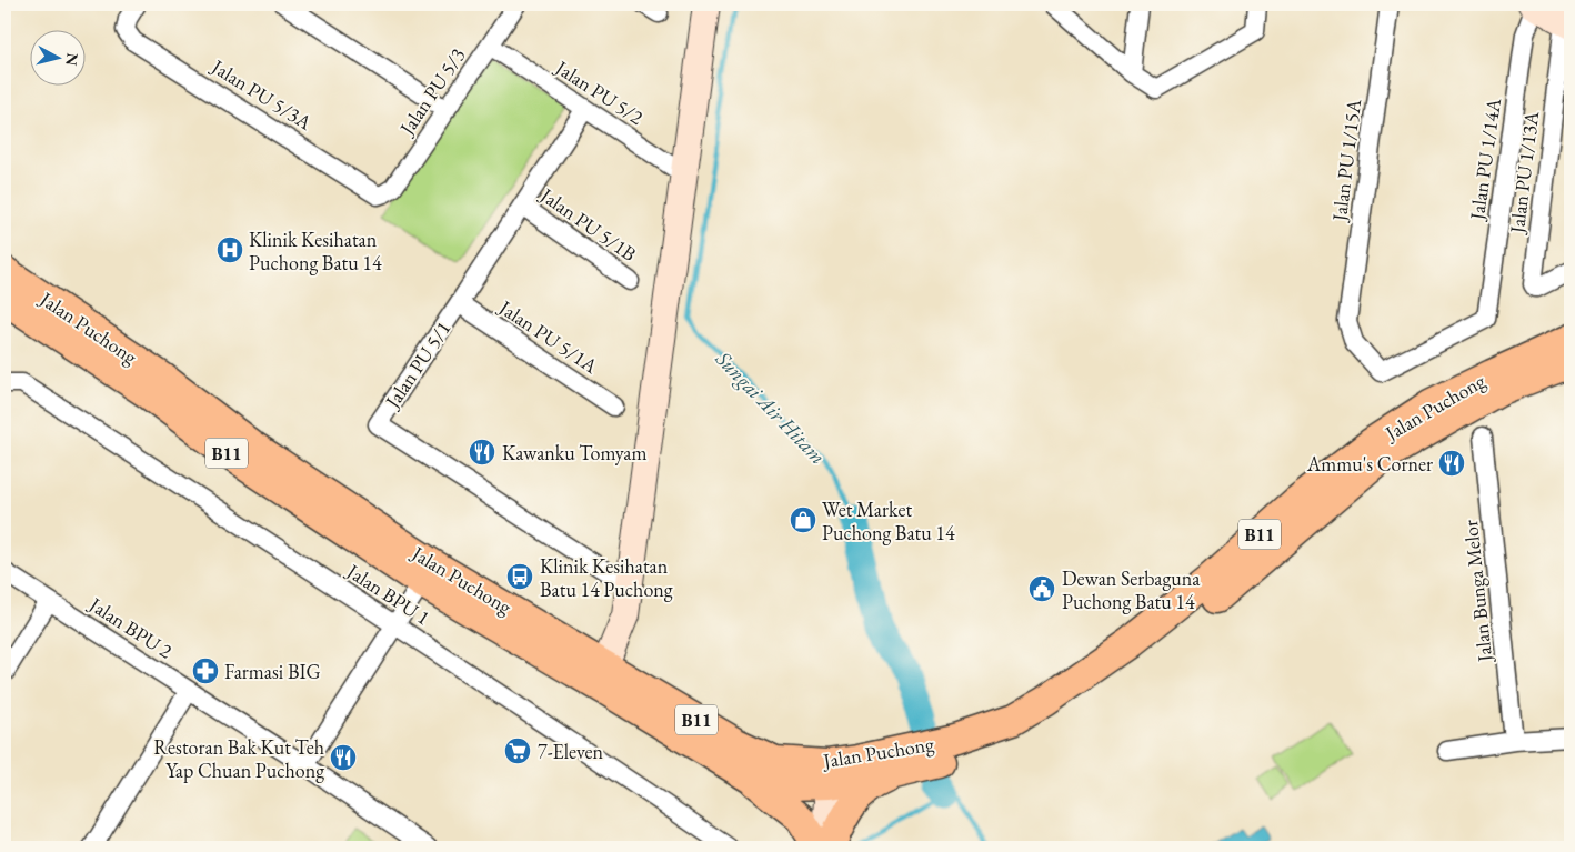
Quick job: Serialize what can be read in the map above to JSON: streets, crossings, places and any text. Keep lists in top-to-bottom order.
{
  "streets": {
    "main road": ["Jalan Puchong", "B11"],
    "street": [
      "Jalan PU 5/3",
      "Jalan PU 5/2",
      "Jalan PU 5/3A",
      "Jalan PU 1/14A",
      "Jalan PU 1/15A",
      "Jalan PU 1/13A",
      "Jalan PU 5/1B",
      "Jalan PU 5/1A",
      "Jalan PU 5/1",
      "Jalan Bunga Melor",
      "Jalan BPU 1",
      "Jalan BPU 2"
    ]
  },
  "crossings": [
    ["Jalan PU 5/3", "Jalan PU 5/2"],
    ["Jalan PU 5/3", "Jalan PU 5/3A"],
    ["Jalan PU 5/2", "Jalan PU 5/1"],
    ["Jalan PU 1/14A", "Jalan PU 1/15A"],
    ["Jalan PU 5/1B", "Jalan PU 5/1"],
    ["Jalan PU 5/1A", "Jalan PU 5/1"]
  ],
  "water": ["Sungai Air Hitam"],
  "places": {
    "hospital": ["Klinik Kesihatan Puchong Batu 14"],
    "restaurant": ["Kawanku Tomyam", "Ammu's Corner", "Restoran Bak Kut Teh Yap Chuan Puchong"],
    "shop": ["Wet Market Puchong Batu 14"],
    "bus stop": ["Klinik Kesihatan Batu 14 Puchong"],
    "public building": ["Dewan Serbaguna Puchong Batu 14"],
    "pharmacy": ["Farmasi BIG"],
    "supermarket": ["7-Eleven"]
  },
  "north": "right"
}
